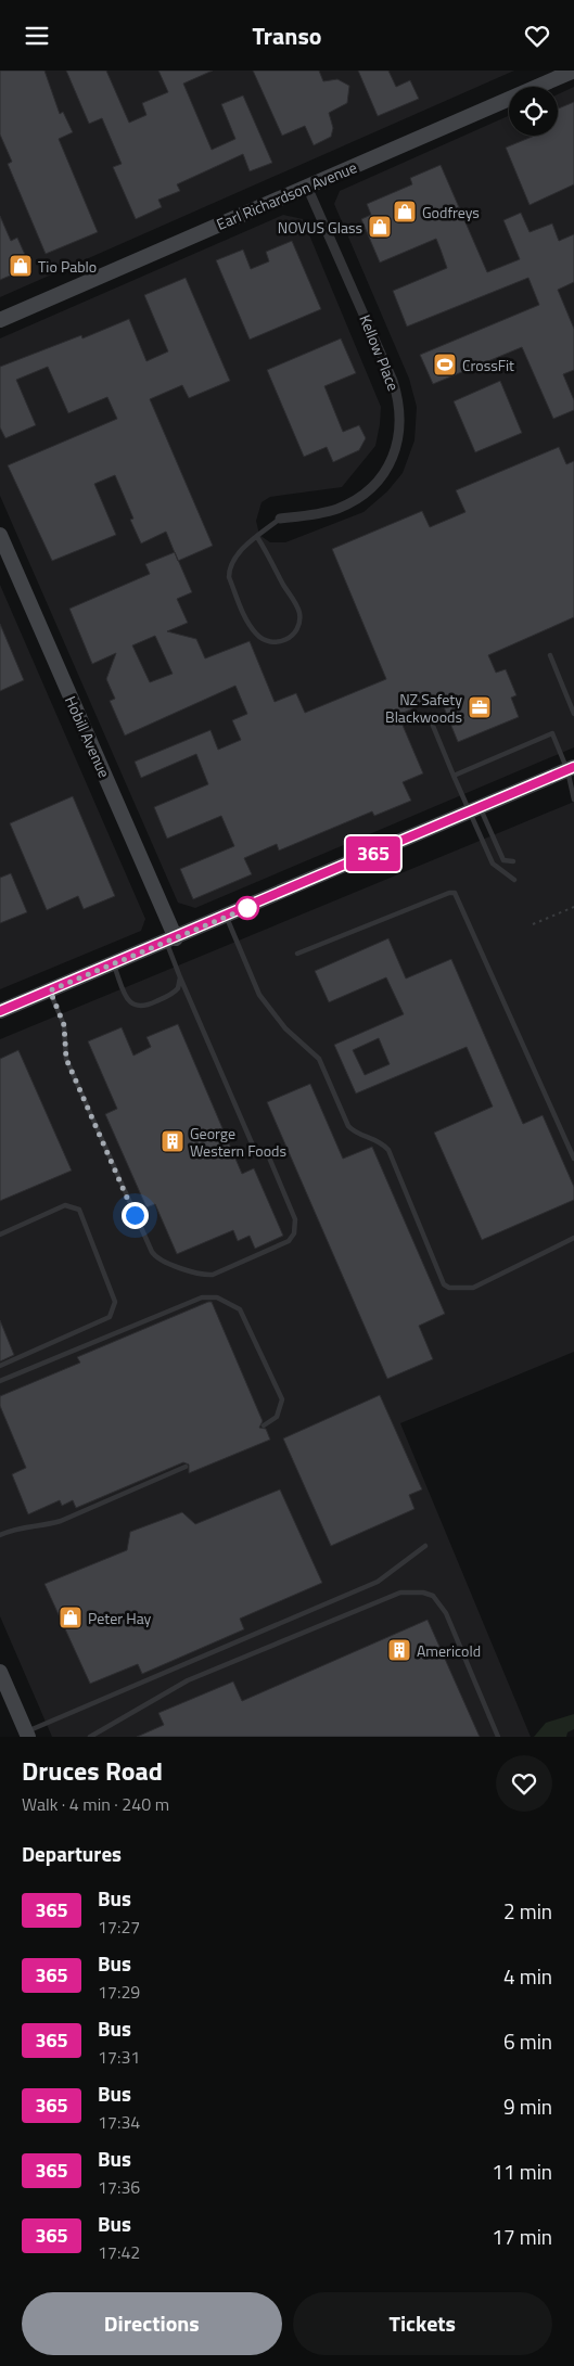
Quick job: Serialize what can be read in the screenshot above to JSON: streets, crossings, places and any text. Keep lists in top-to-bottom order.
{
  "streets": {
    "street": ["Earl Richardson Avenue", "Kellow Place", "Hobill Avenue"]
  },
  "crossings": [
    ["Earl Richardson Avenue", "Kellow Place"]
  ],
  "places": {
    "shop": [
      "Godfreys",
      "NOVUS Glass",
      "Tio Pablo",
      "Peter Hay"
    ],
    "sports": ["CrossFit"],
    "office": ["NZ Safety Blackwoods"],
    "building": ["George Western Foods", "Americold"]
  },
  "lines": ["bus line 365"],
  "page": {
    "header": "Transo",
    "on_map": "365",
    "heading": [
      ["Druces Road", "Walk · 4 min · 240 m"],
      "Departures"
    ],
    "list": [
      {
        "mark": "365",
        "name": "Bus",
        "note": "17:27",
        "value": "2 min"
      },
      {
        "mark": "365",
        "name": "Bus",
        "note": "17:29",
        "value": "4 min"
      },
      {
        "mark": "365",
        "name": "Bus",
        "note": "17:31",
        "value": "6 min"
      },
      {
        "mark": "365",
        "name": "Bus",
        "note": "17:34",
        "value": "9 min"
      },
      {
        "mark": "365",
        "name": "Bus",
        "note": "17:36",
        "value": "11 min"
      },
      {
        "mark": "365",
        "name": "Bus",
        "note": "17:42",
        "value": "17 min"
      }
    ],
    "buttons": ["Directions", "Tickets"]
  }
}
